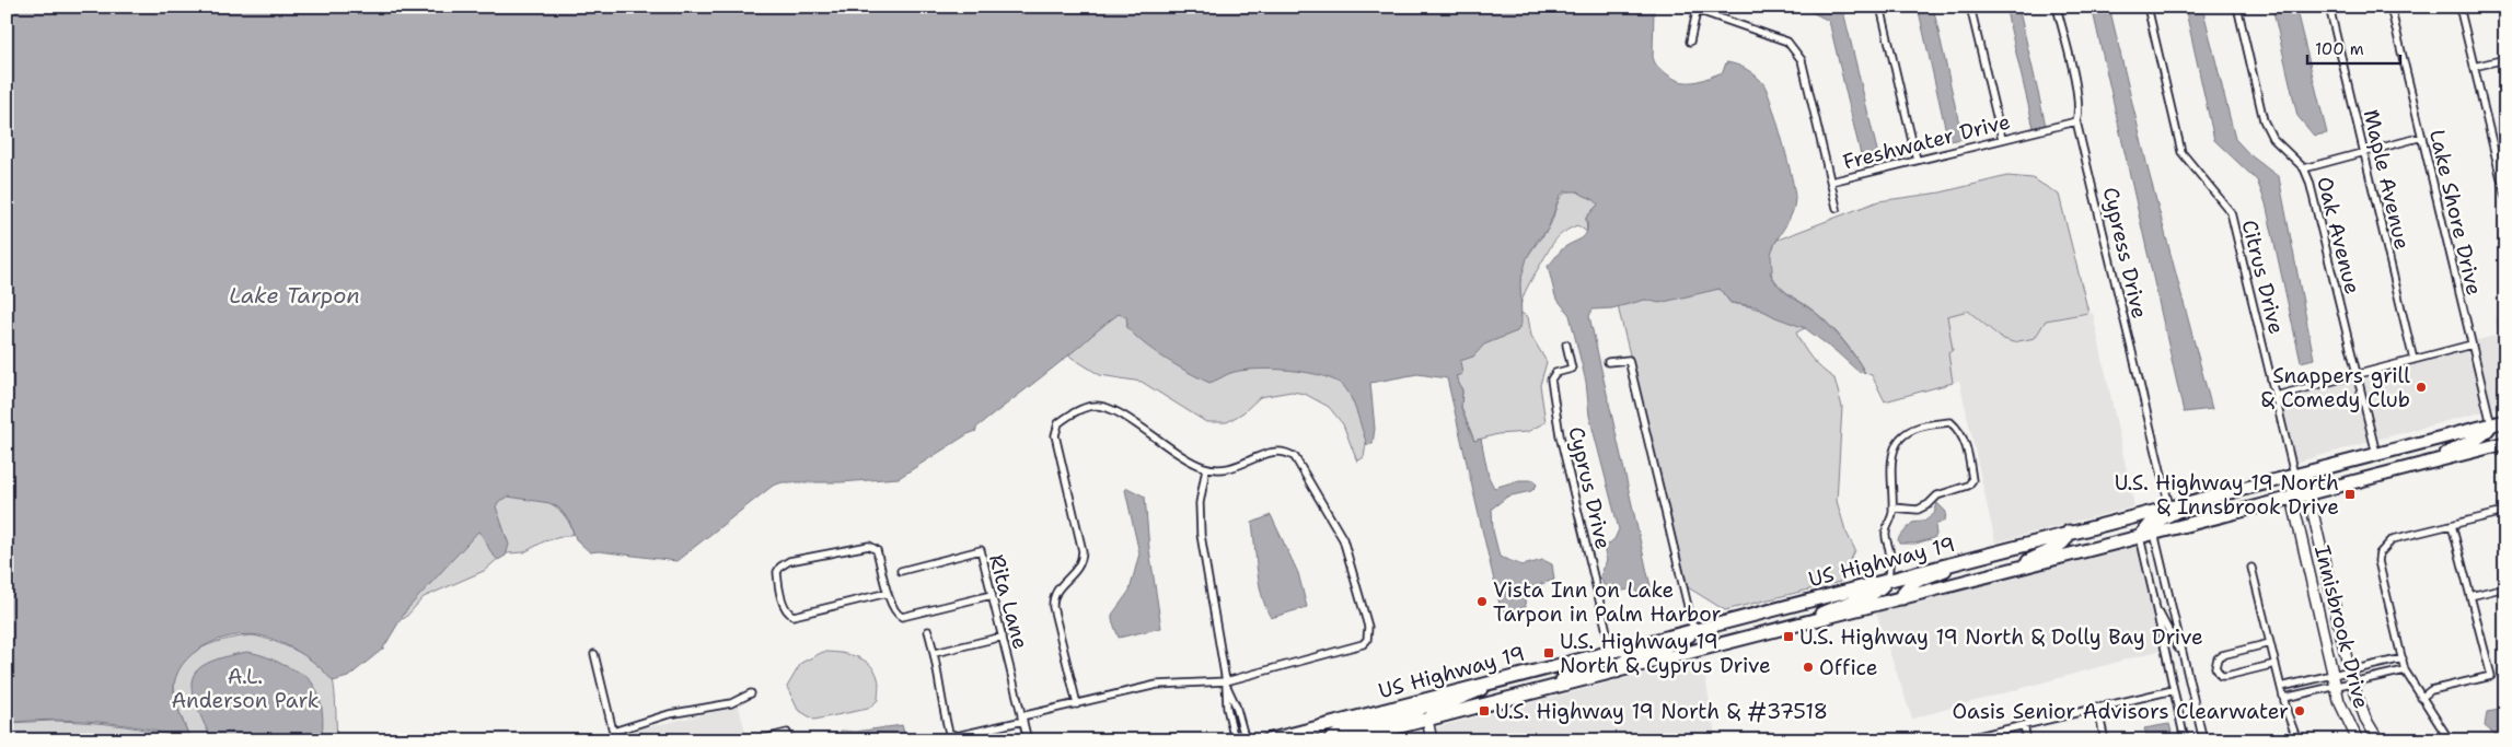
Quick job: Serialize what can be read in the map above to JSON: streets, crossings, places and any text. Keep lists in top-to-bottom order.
{
  "streets": {
    "highway": ["US Highway 19"],
    "street": [
      "Freshwater Drive",
      "Maple Avenue",
      "Lake Shore Drive",
      "Oak Avenue",
      "Cypress Drive",
      "Citrus Drive",
      "Cyprus Drive",
      "Rita Lane",
      "Innisbrook Drive"
    ]
  },
  "crossings": [
    ["Freshwater Drive", "Cypress Drive"],
    ["Lake Shore Drive", "US Highway 19"],
    ["Oak Avenue", "US Highway 19"],
    ["Cypress Drive", "US Highway 19"],
    ["Citrus Drive", "US Highway 19"],
    ["Citrus Drive", "Innisbrook Drive"],
    ["Cyprus Drive", "US Highway 19"],
    ["US Highway 19", "Innisbrook Drive"]
  ],
  "water": ["Lake Tarpon"],
  "parks": ["A.L. Anderson Park"],
  "places": {
    "other": [
      "Snappers grill & Comedy Club",
      "Vista Inn on Lake Tarpon in Palm Harbor",
      "Office",
      "Oasis Senior Advisors Clearwater"
    ],
    "transit": [
      "U.S. Highway 19 North & Innsbrook Drive",
      "U.S. Highway 19 North & Dolly Bay Drive",
      "U.S. Highway 19 North & Cyprus Drive",
      "U.S. Highway 19 North & #37518"
    ]
  },
  "scale_bar": "100 m"
}
